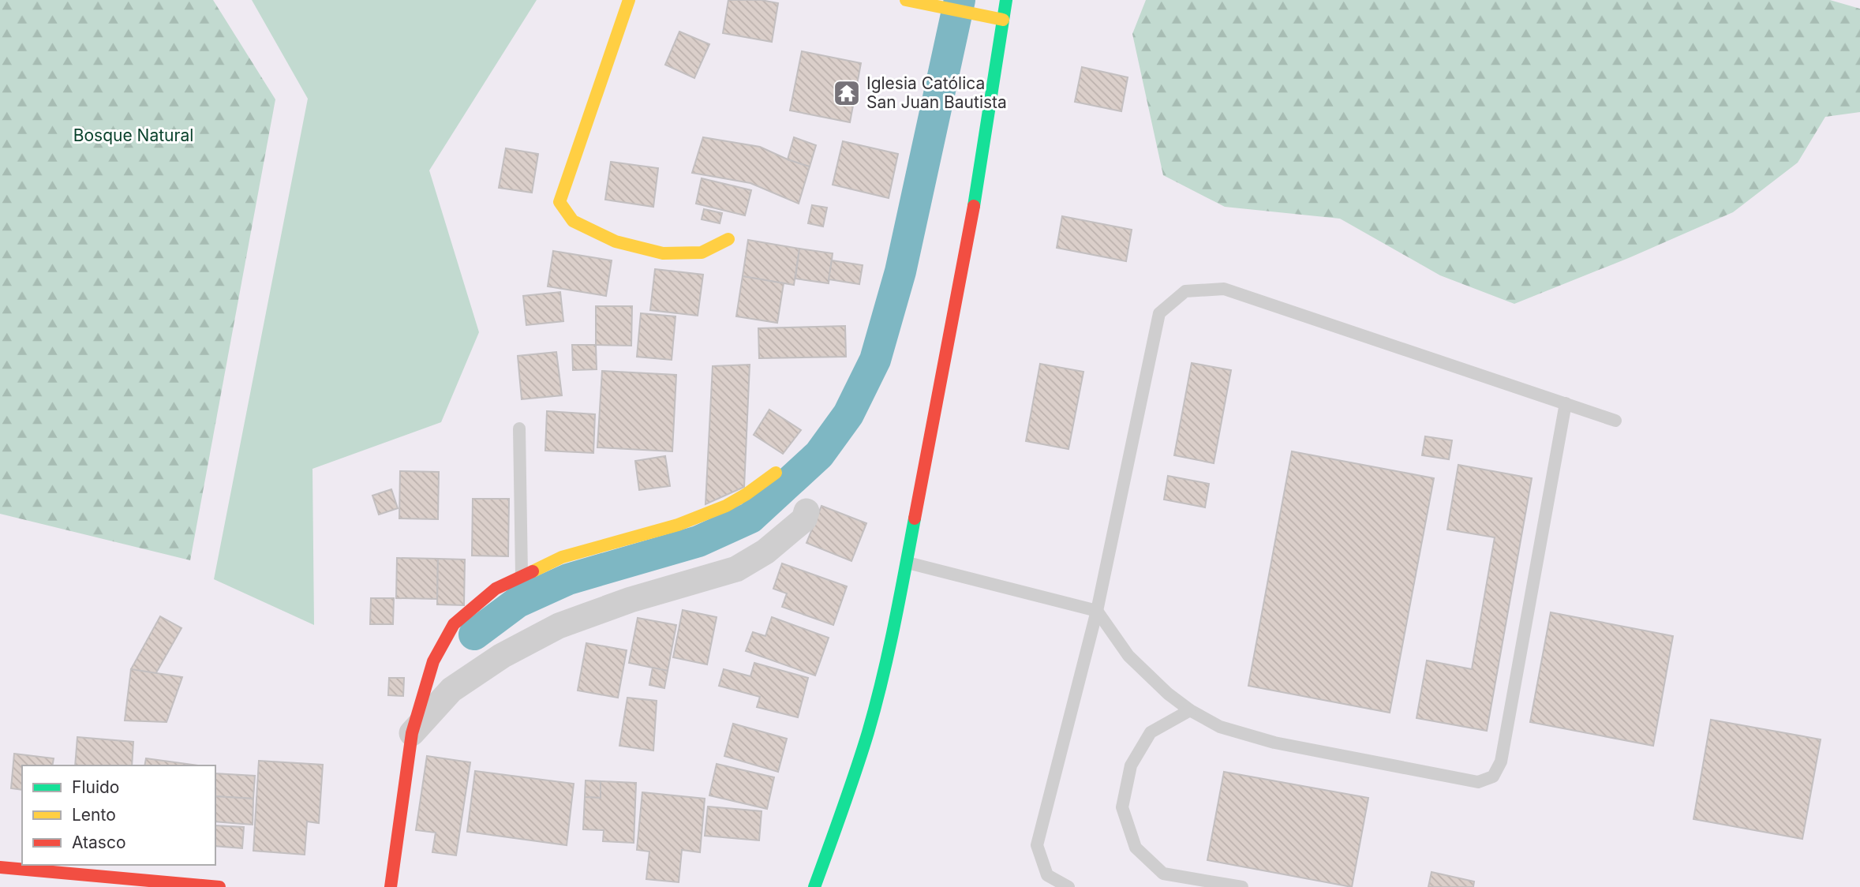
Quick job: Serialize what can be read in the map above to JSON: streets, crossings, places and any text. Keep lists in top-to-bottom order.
{
  "parks": ["Bosque Natural"],
  "places": {
    "temple": ["Iglesia Católica San Juan Bautista"]
  },
  "legend": ["Fluido", "Lento", "Atasco"]
}
